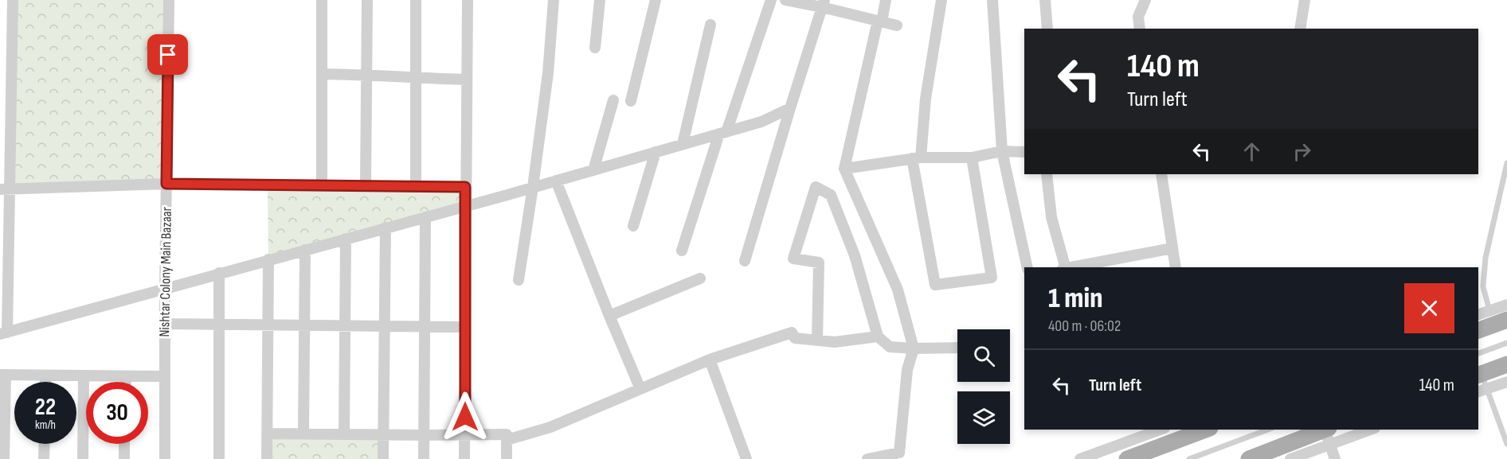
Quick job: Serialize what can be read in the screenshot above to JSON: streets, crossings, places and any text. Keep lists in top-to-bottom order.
{
  "streets": {
    "street": ["Nishtar Colony Main Bazaar"]
  },
  "page": {
    "turn": ["140 m", "Turn left"],
    "heading": ["1 min", "400 m · 06:02"],
    "list": [
      {
        "name": "Turn left",
        "value": "140 m"
      }
    ],
    "speed": "22 km/h",
    "limit": "30"
  }
}
